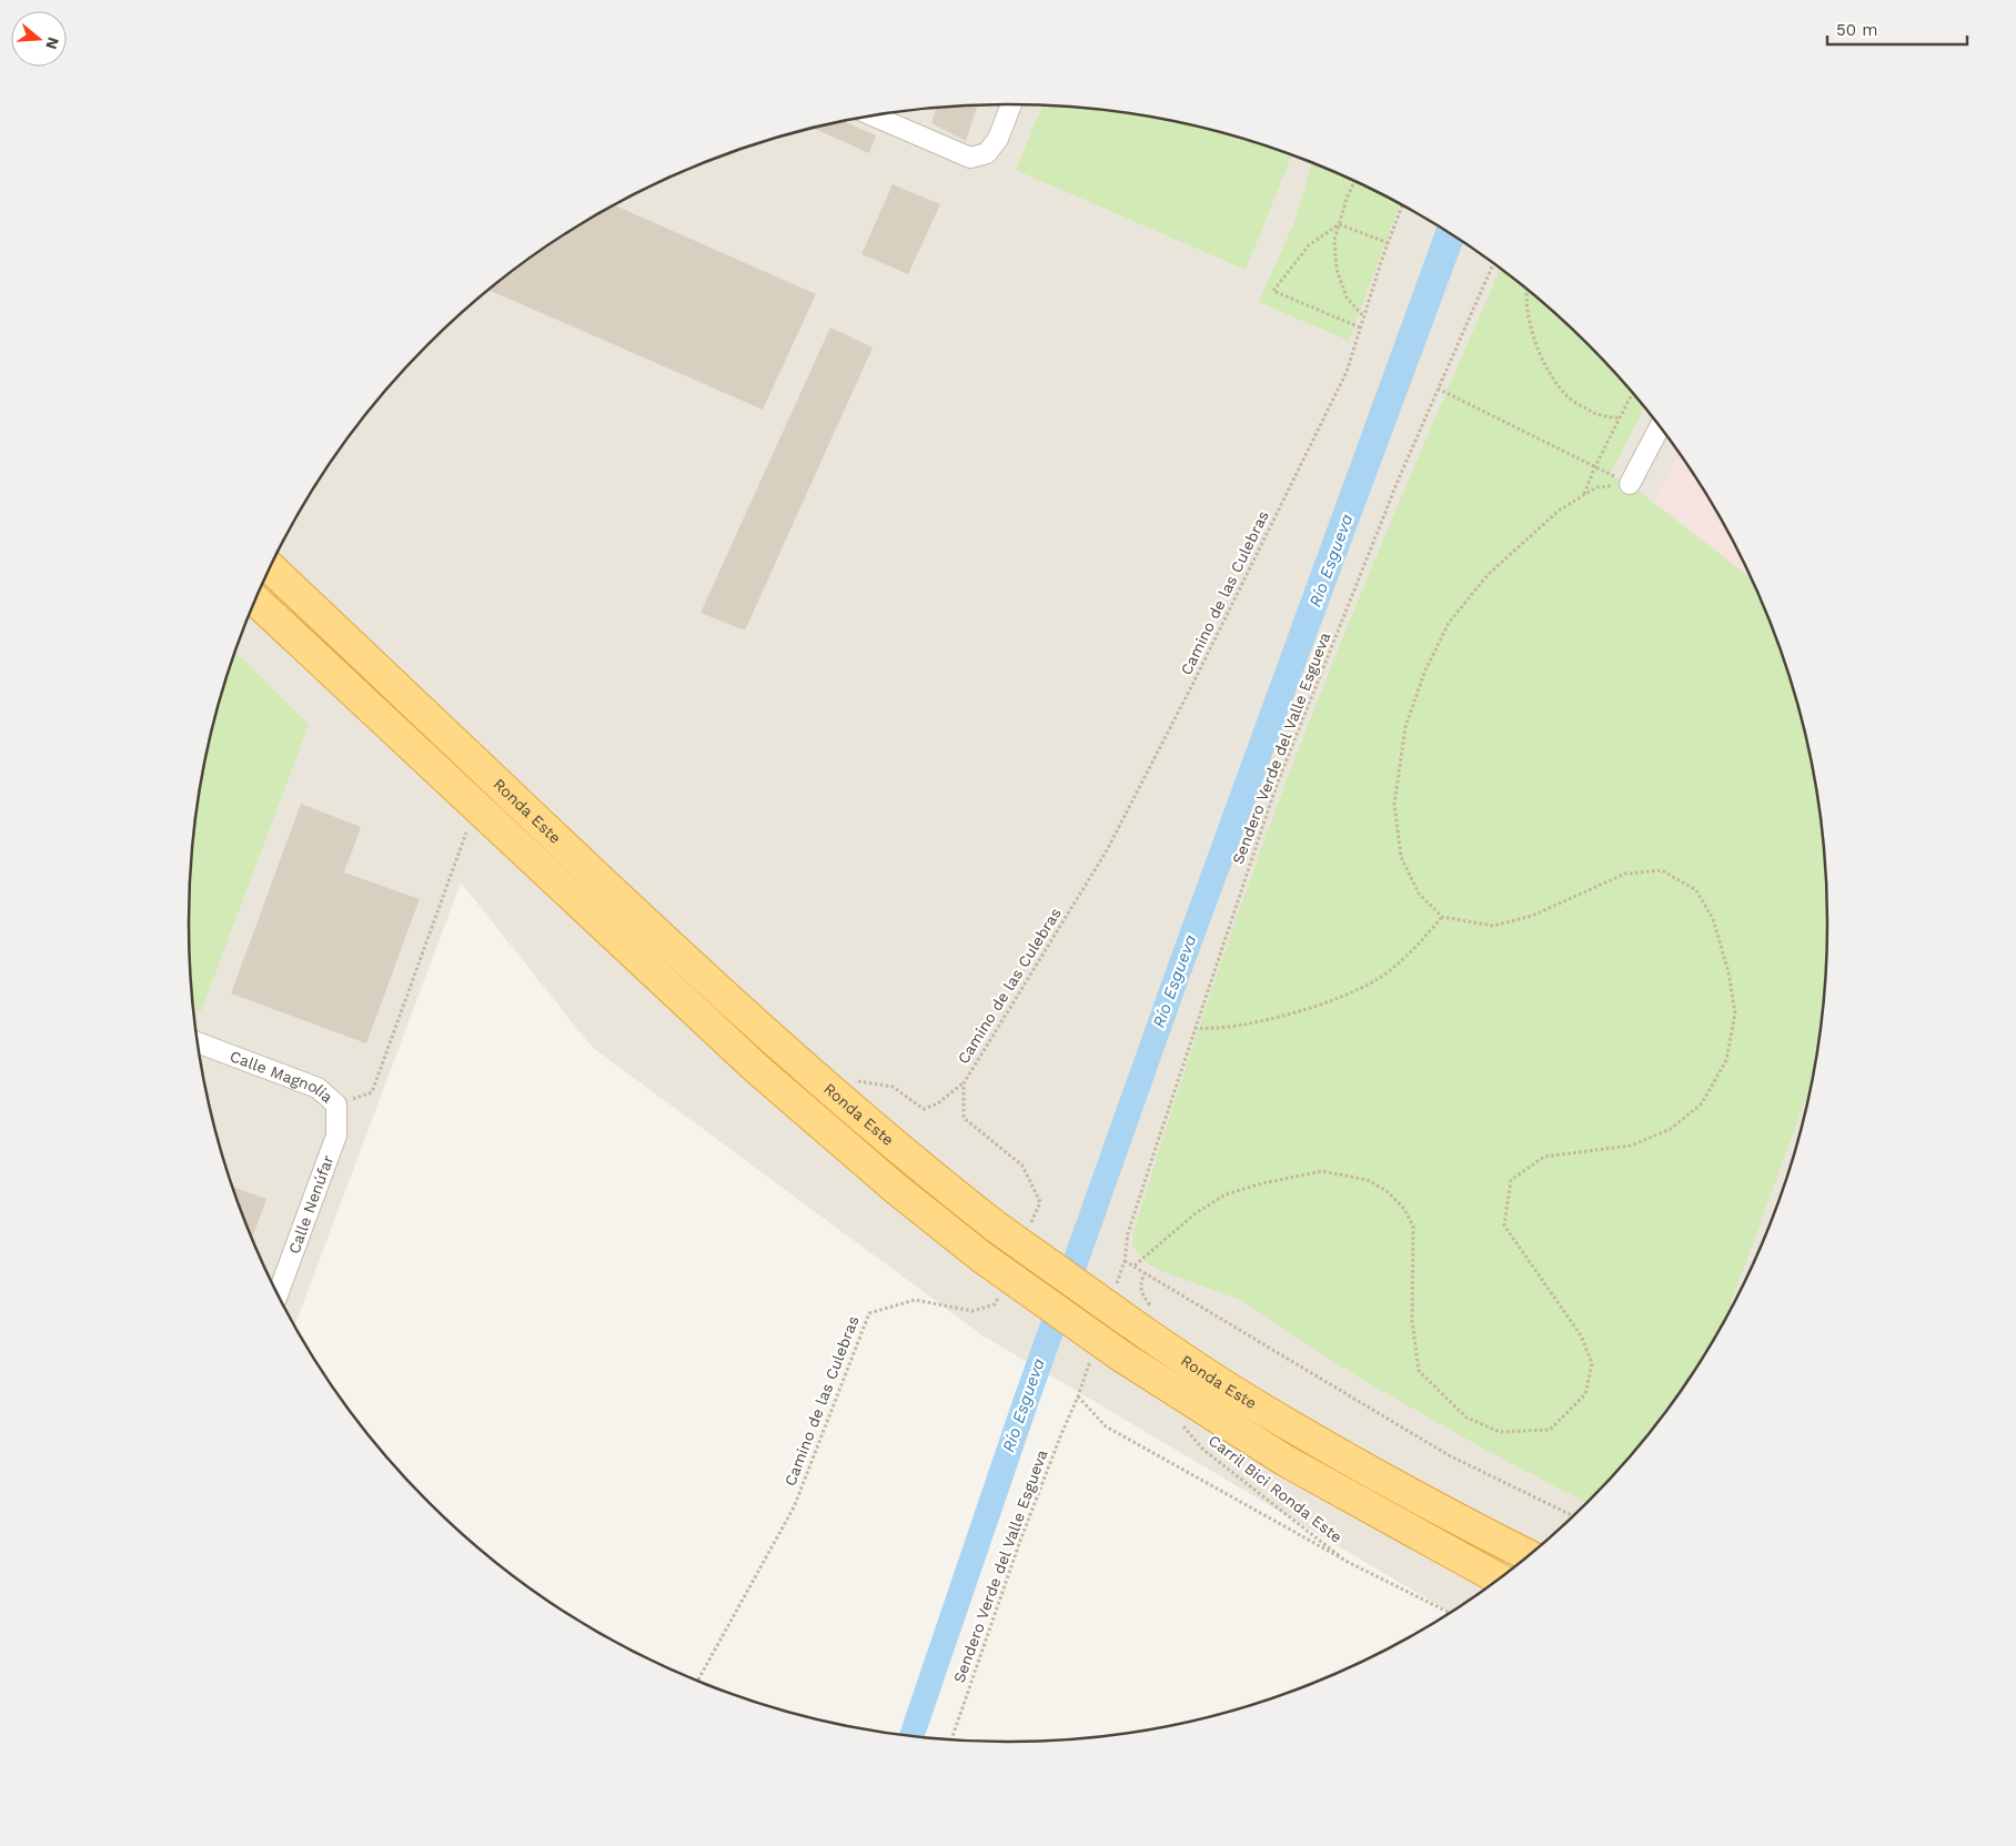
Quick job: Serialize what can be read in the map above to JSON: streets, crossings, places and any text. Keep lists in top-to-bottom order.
{
  "streets": {
    "highway": ["Ronda Este"],
    "street": ["Calle Magnolia", "Calle Nenúfar"],
    "path": ["Camino de las Culebras", "Sendero Verde del Valle Esgueva", "Carril Bici Ronda Este"]
  },
  "crossings": [
    ["Sendero Verde del Valle Esgueva", "Carril Bici Ronda Este"],
    ["Calle Magnolia", "Calle Nenúfar"]
  ],
  "water": ["Río Esgueva"],
  "scale_bar": "50 m",
  "north": "right"
}
